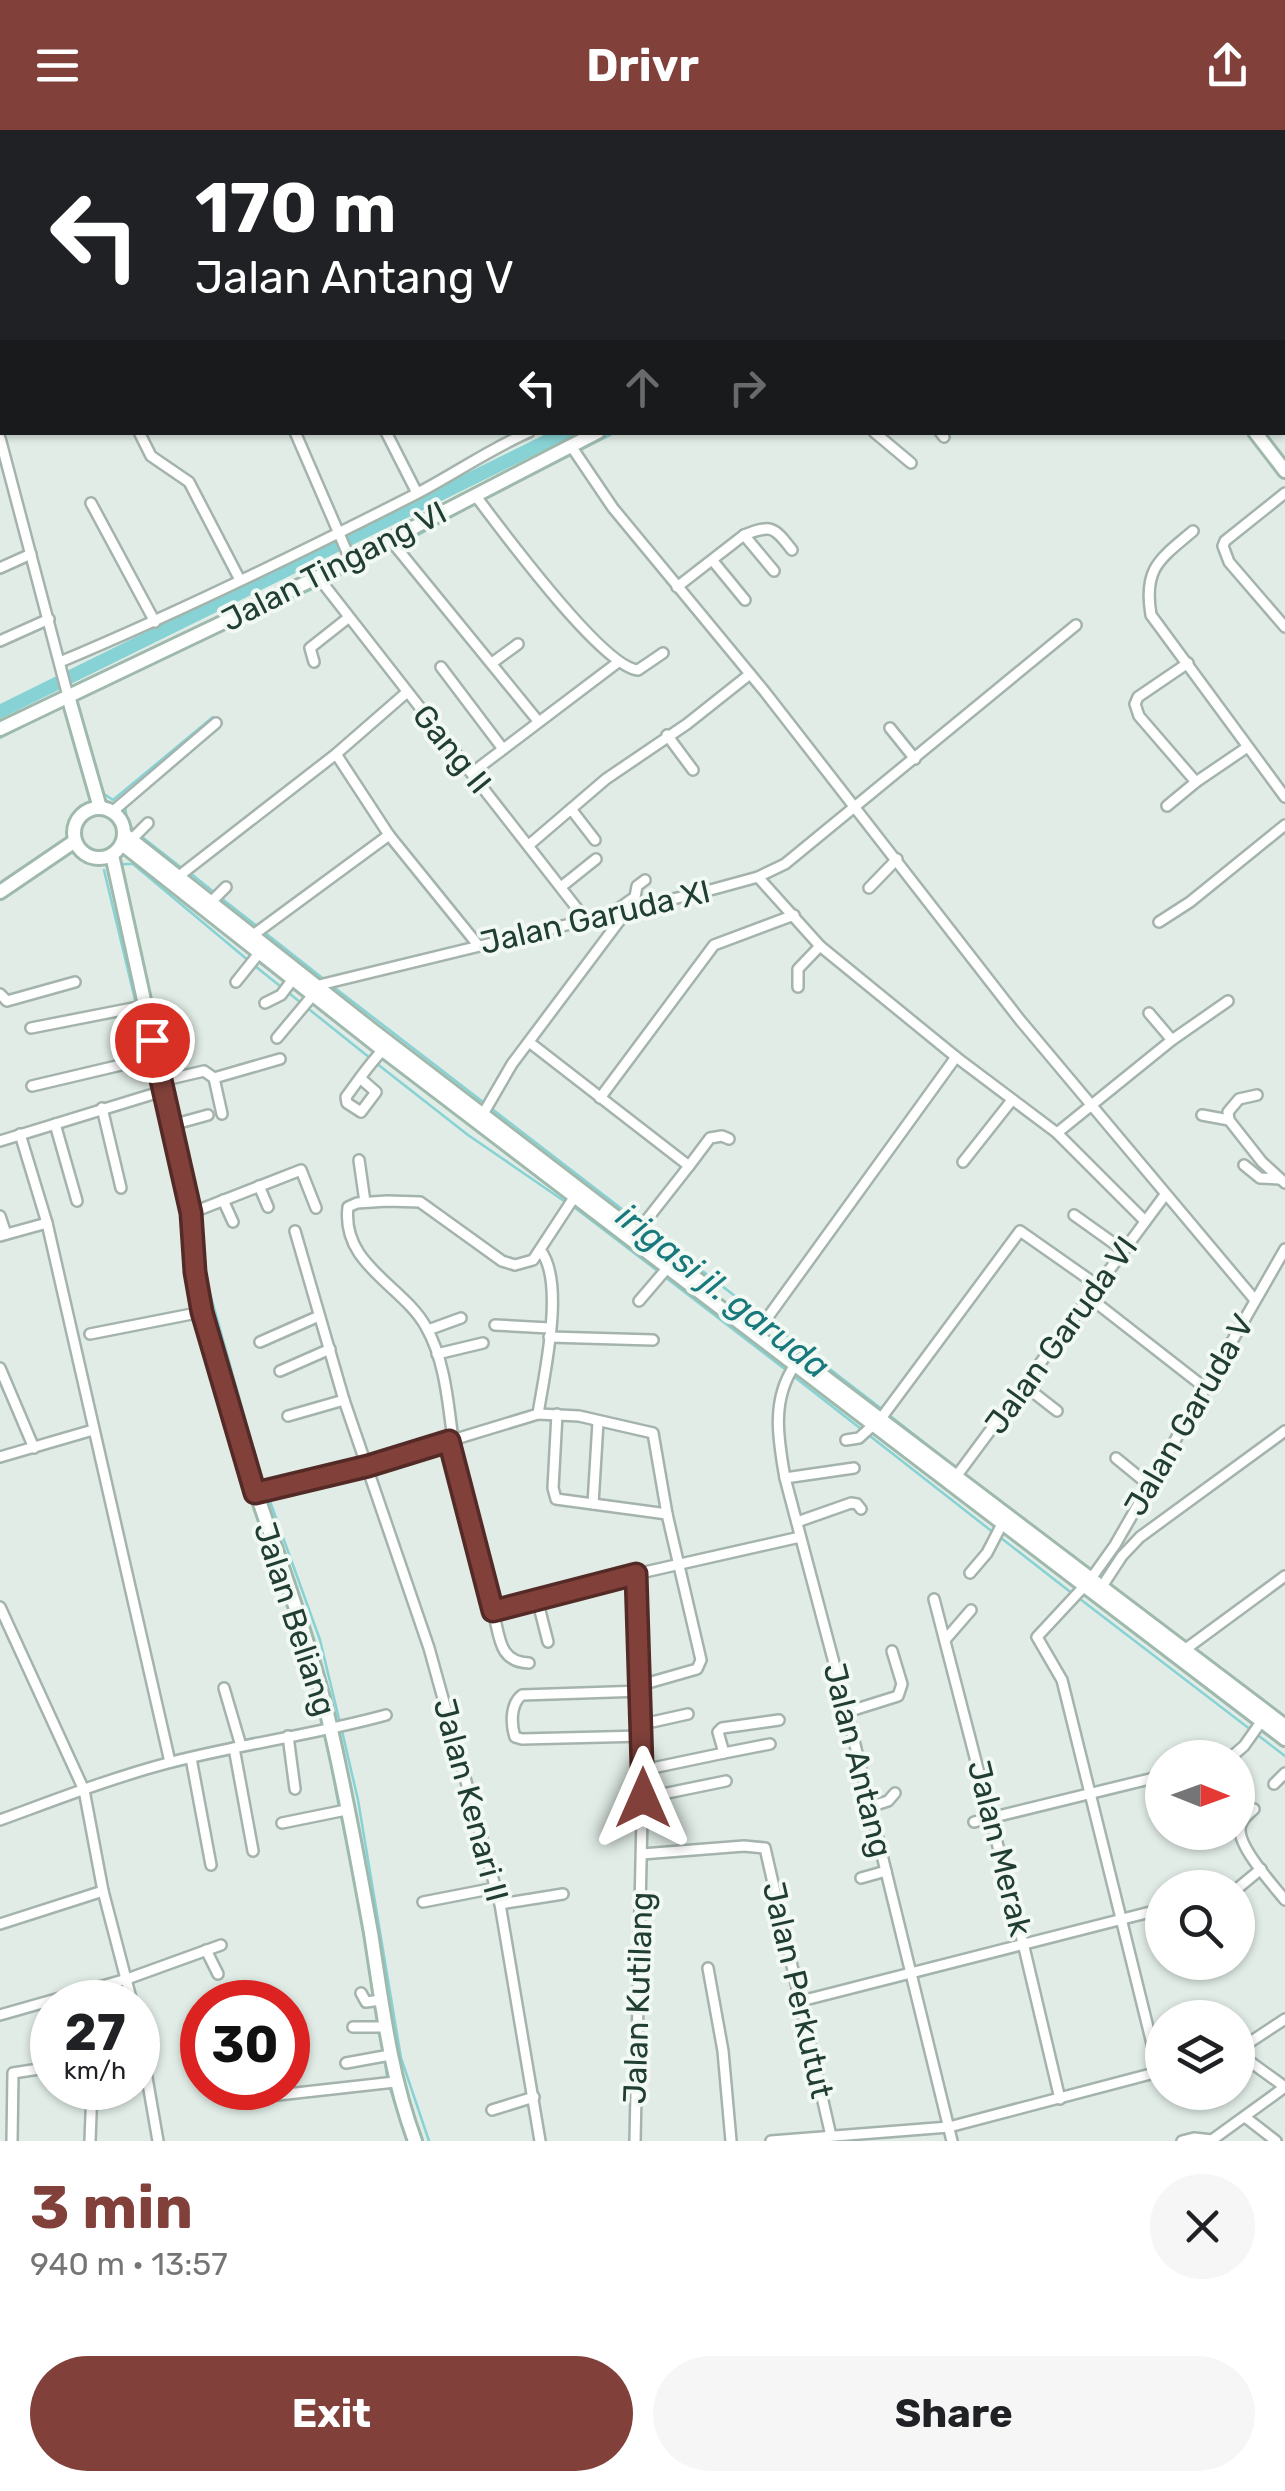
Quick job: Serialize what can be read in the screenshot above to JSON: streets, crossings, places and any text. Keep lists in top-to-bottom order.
{
  "streets": {
    "main road": ["Jalan Tingang VI", "Jalan Beliang"],
    "street": [
      "Gang II",
      "Jalan Garuda XI",
      "Jalan Garuda VI",
      "Jalan Garuda V",
      "Jalan Antang",
      "Jalan Kenari II",
      "Jalan Merak",
      "Jalan Perkutut",
      "Jalan Kutilang"
    ]
  },
  "crossings": [
    ["Jalan Tingang VI", "Gang II"],
    ["Gang II", "Jalan Garuda XI"],
    ["Jalan Perkutut", "Jalan Kutilang"]
  ],
  "water": ["irigasi jl. garuda"],
  "north": "right",
  "page": {
    "header": "Drivr",
    "turn": ["170 m", "Jalan Antang V"],
    "speed": "27 km/h",
    "limit": "30",
    "heading": ["3 min", "940 m · 13:57"],
    "buttons": ["Exit", "Share"]
  }
}
